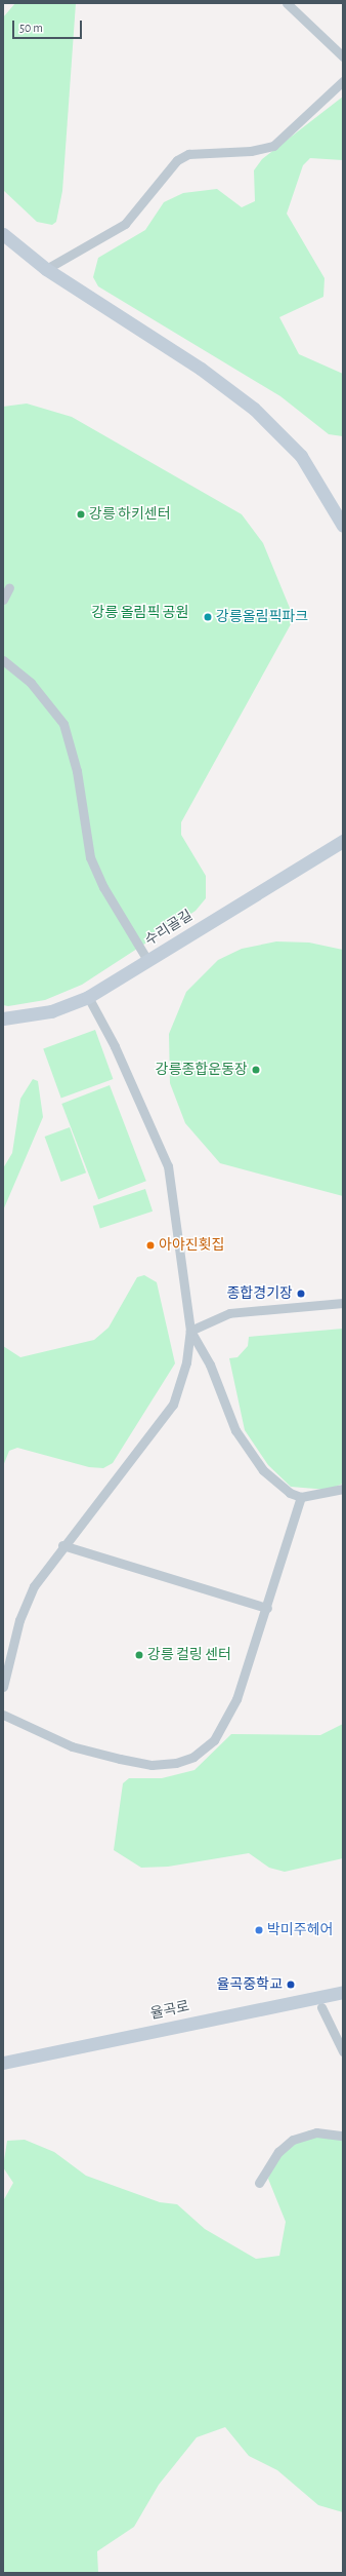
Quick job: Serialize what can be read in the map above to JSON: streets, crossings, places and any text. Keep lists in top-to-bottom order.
{
  "streets": {
    "street": ["수리골길", "율곡로"]
  },
  "parks": ["강릉 올림픽 공원"],
  "places": [
    "강릉 하키센터",
    "강릉올림픽파크",
    "강릉종합운동장",
    "아야진횟집",
    "종합경기장",
    "강릉 컬링 센터",
    "박미주헤어",
    "율곡중학교"
  ],
  "scale_bar": "50 m"
}
